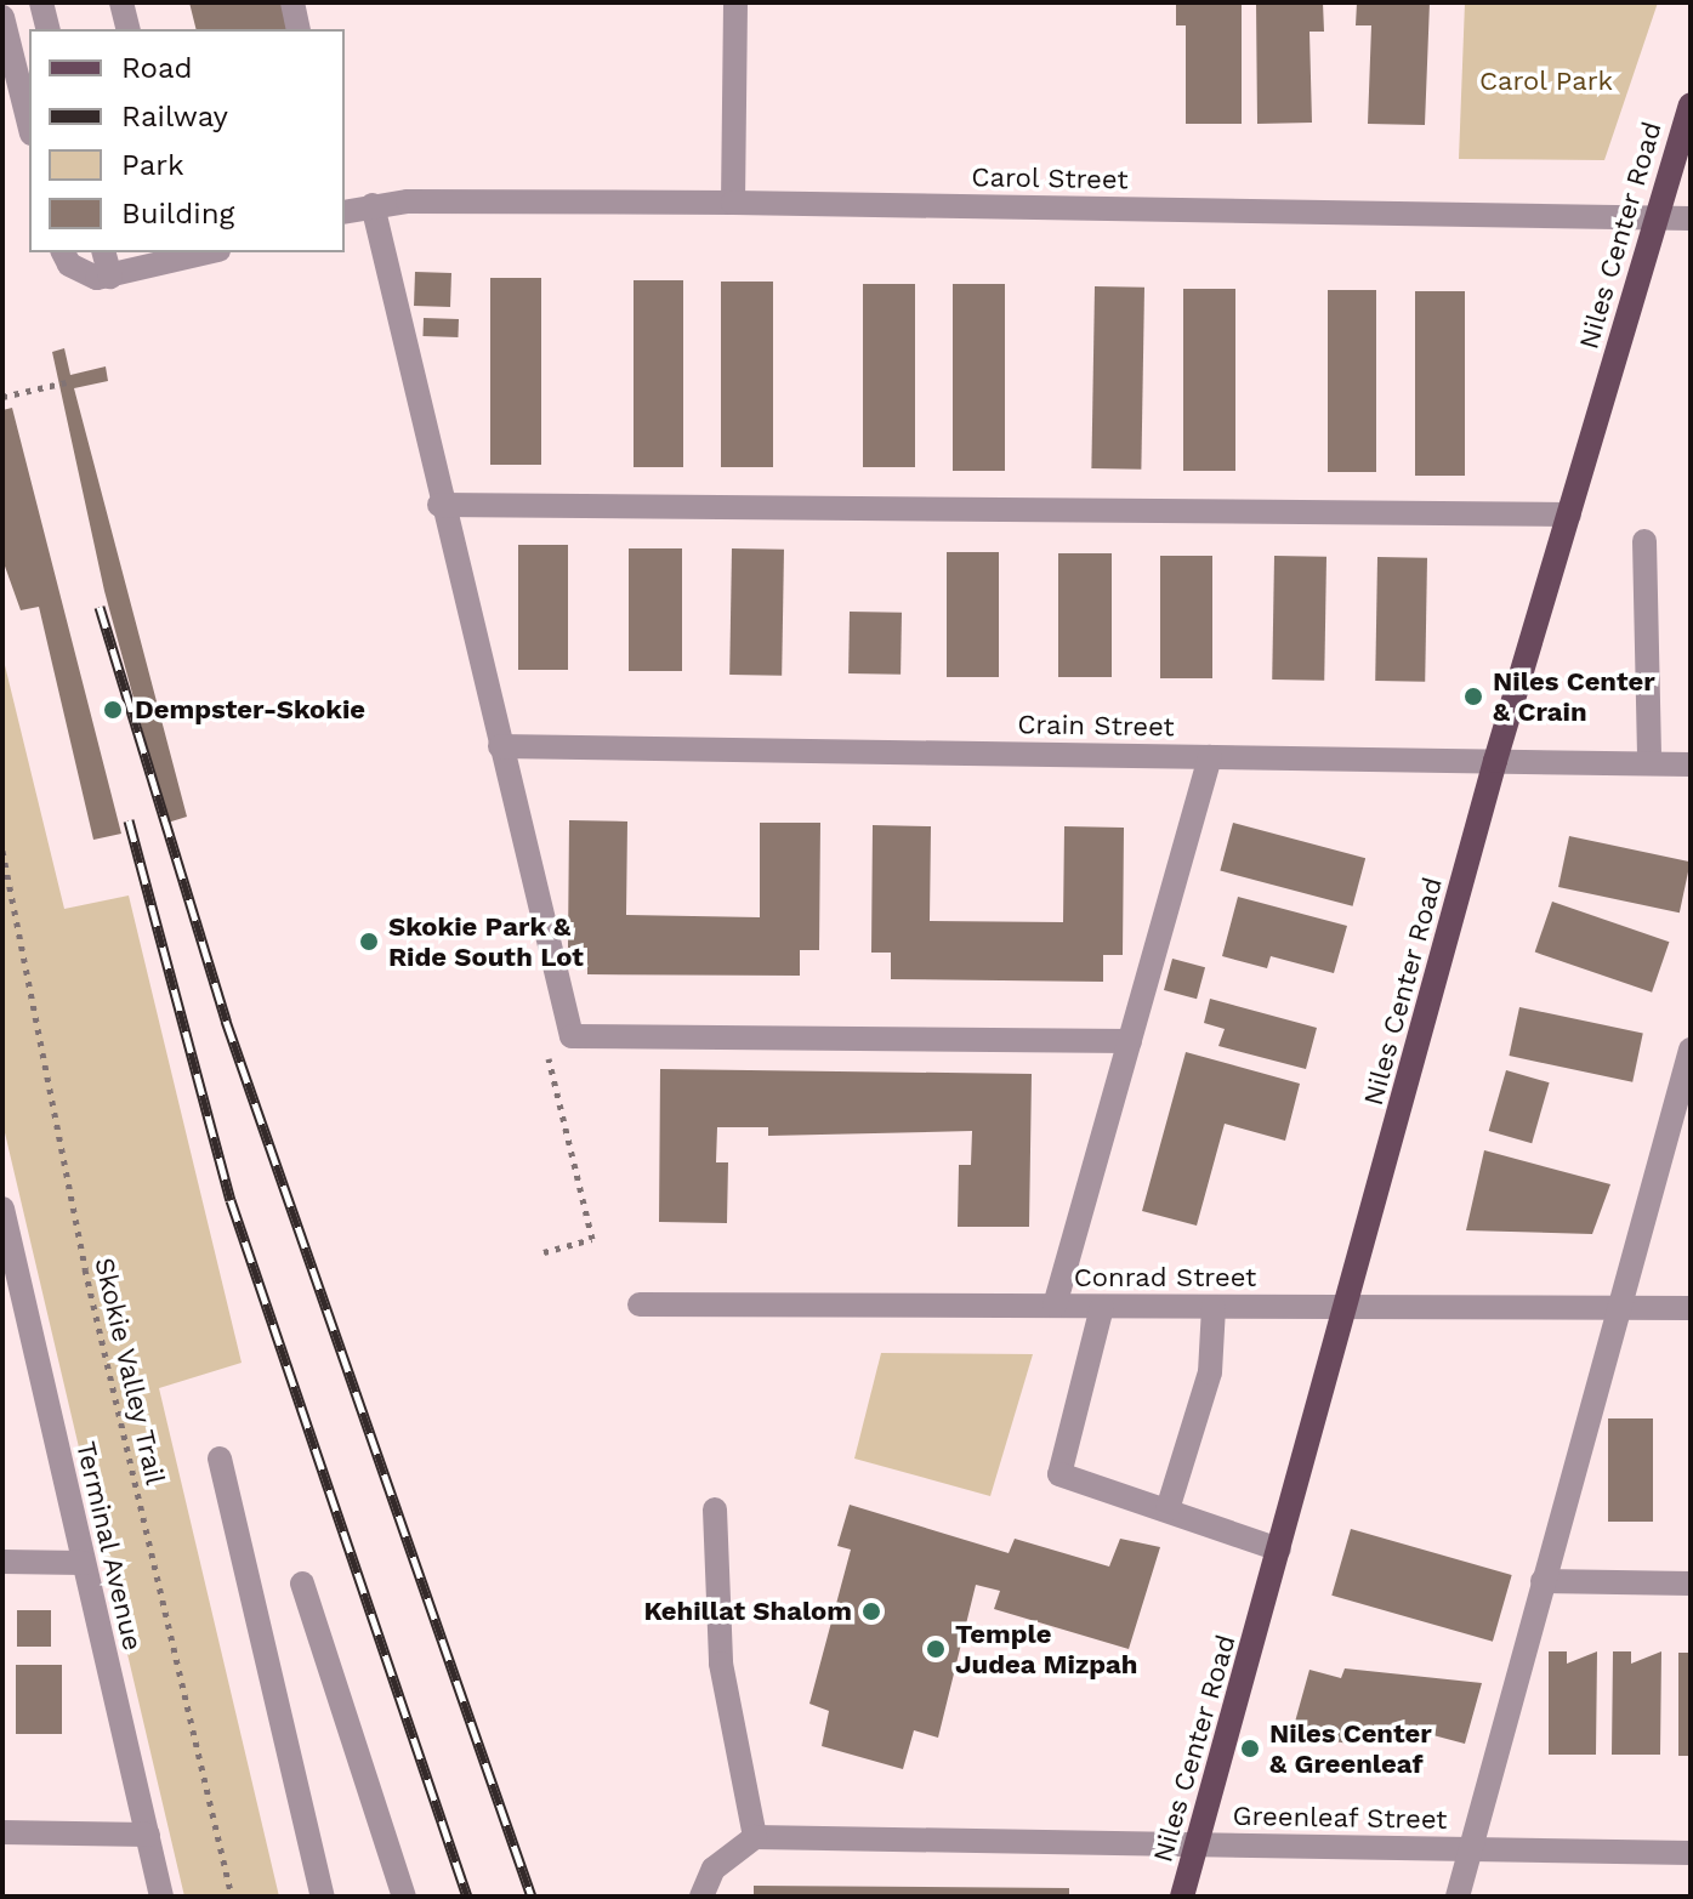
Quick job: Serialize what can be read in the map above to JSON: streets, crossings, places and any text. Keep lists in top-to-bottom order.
{
  "streets": {
    "main road": ["Niles Center Road"],
    "street": [
      "Carol Street",
      "Crain Street",
      "Conrad Street",
      "Terminal Avenue",
      "Greenleaf Street"
    ],
    "path": ["Skokie Valley Trail"]
  },
  "crossings": [
    ["Carol Street", "Niles Center Road"],
    ["Niles Center Road", "Crain Street"],
    ["Niles Center Road", "Conrad Street"],
    ["Niles Center Road", "Greenleaf Street"]
  ],
  "parks": ["Carol Park"],
  "places": [
    "Niles Center & Crain",
    "Dempster-Skokie",
    "Skokie Park & Ride South Lot",
    "Kehillat Shalom",
    "Temple Judea Mizpah",
    "Niles Center & Greenleaf"
  ],
  "legend": [
    "Road",
    "Railway",
    "Park",
    "Building"
  ]
}
